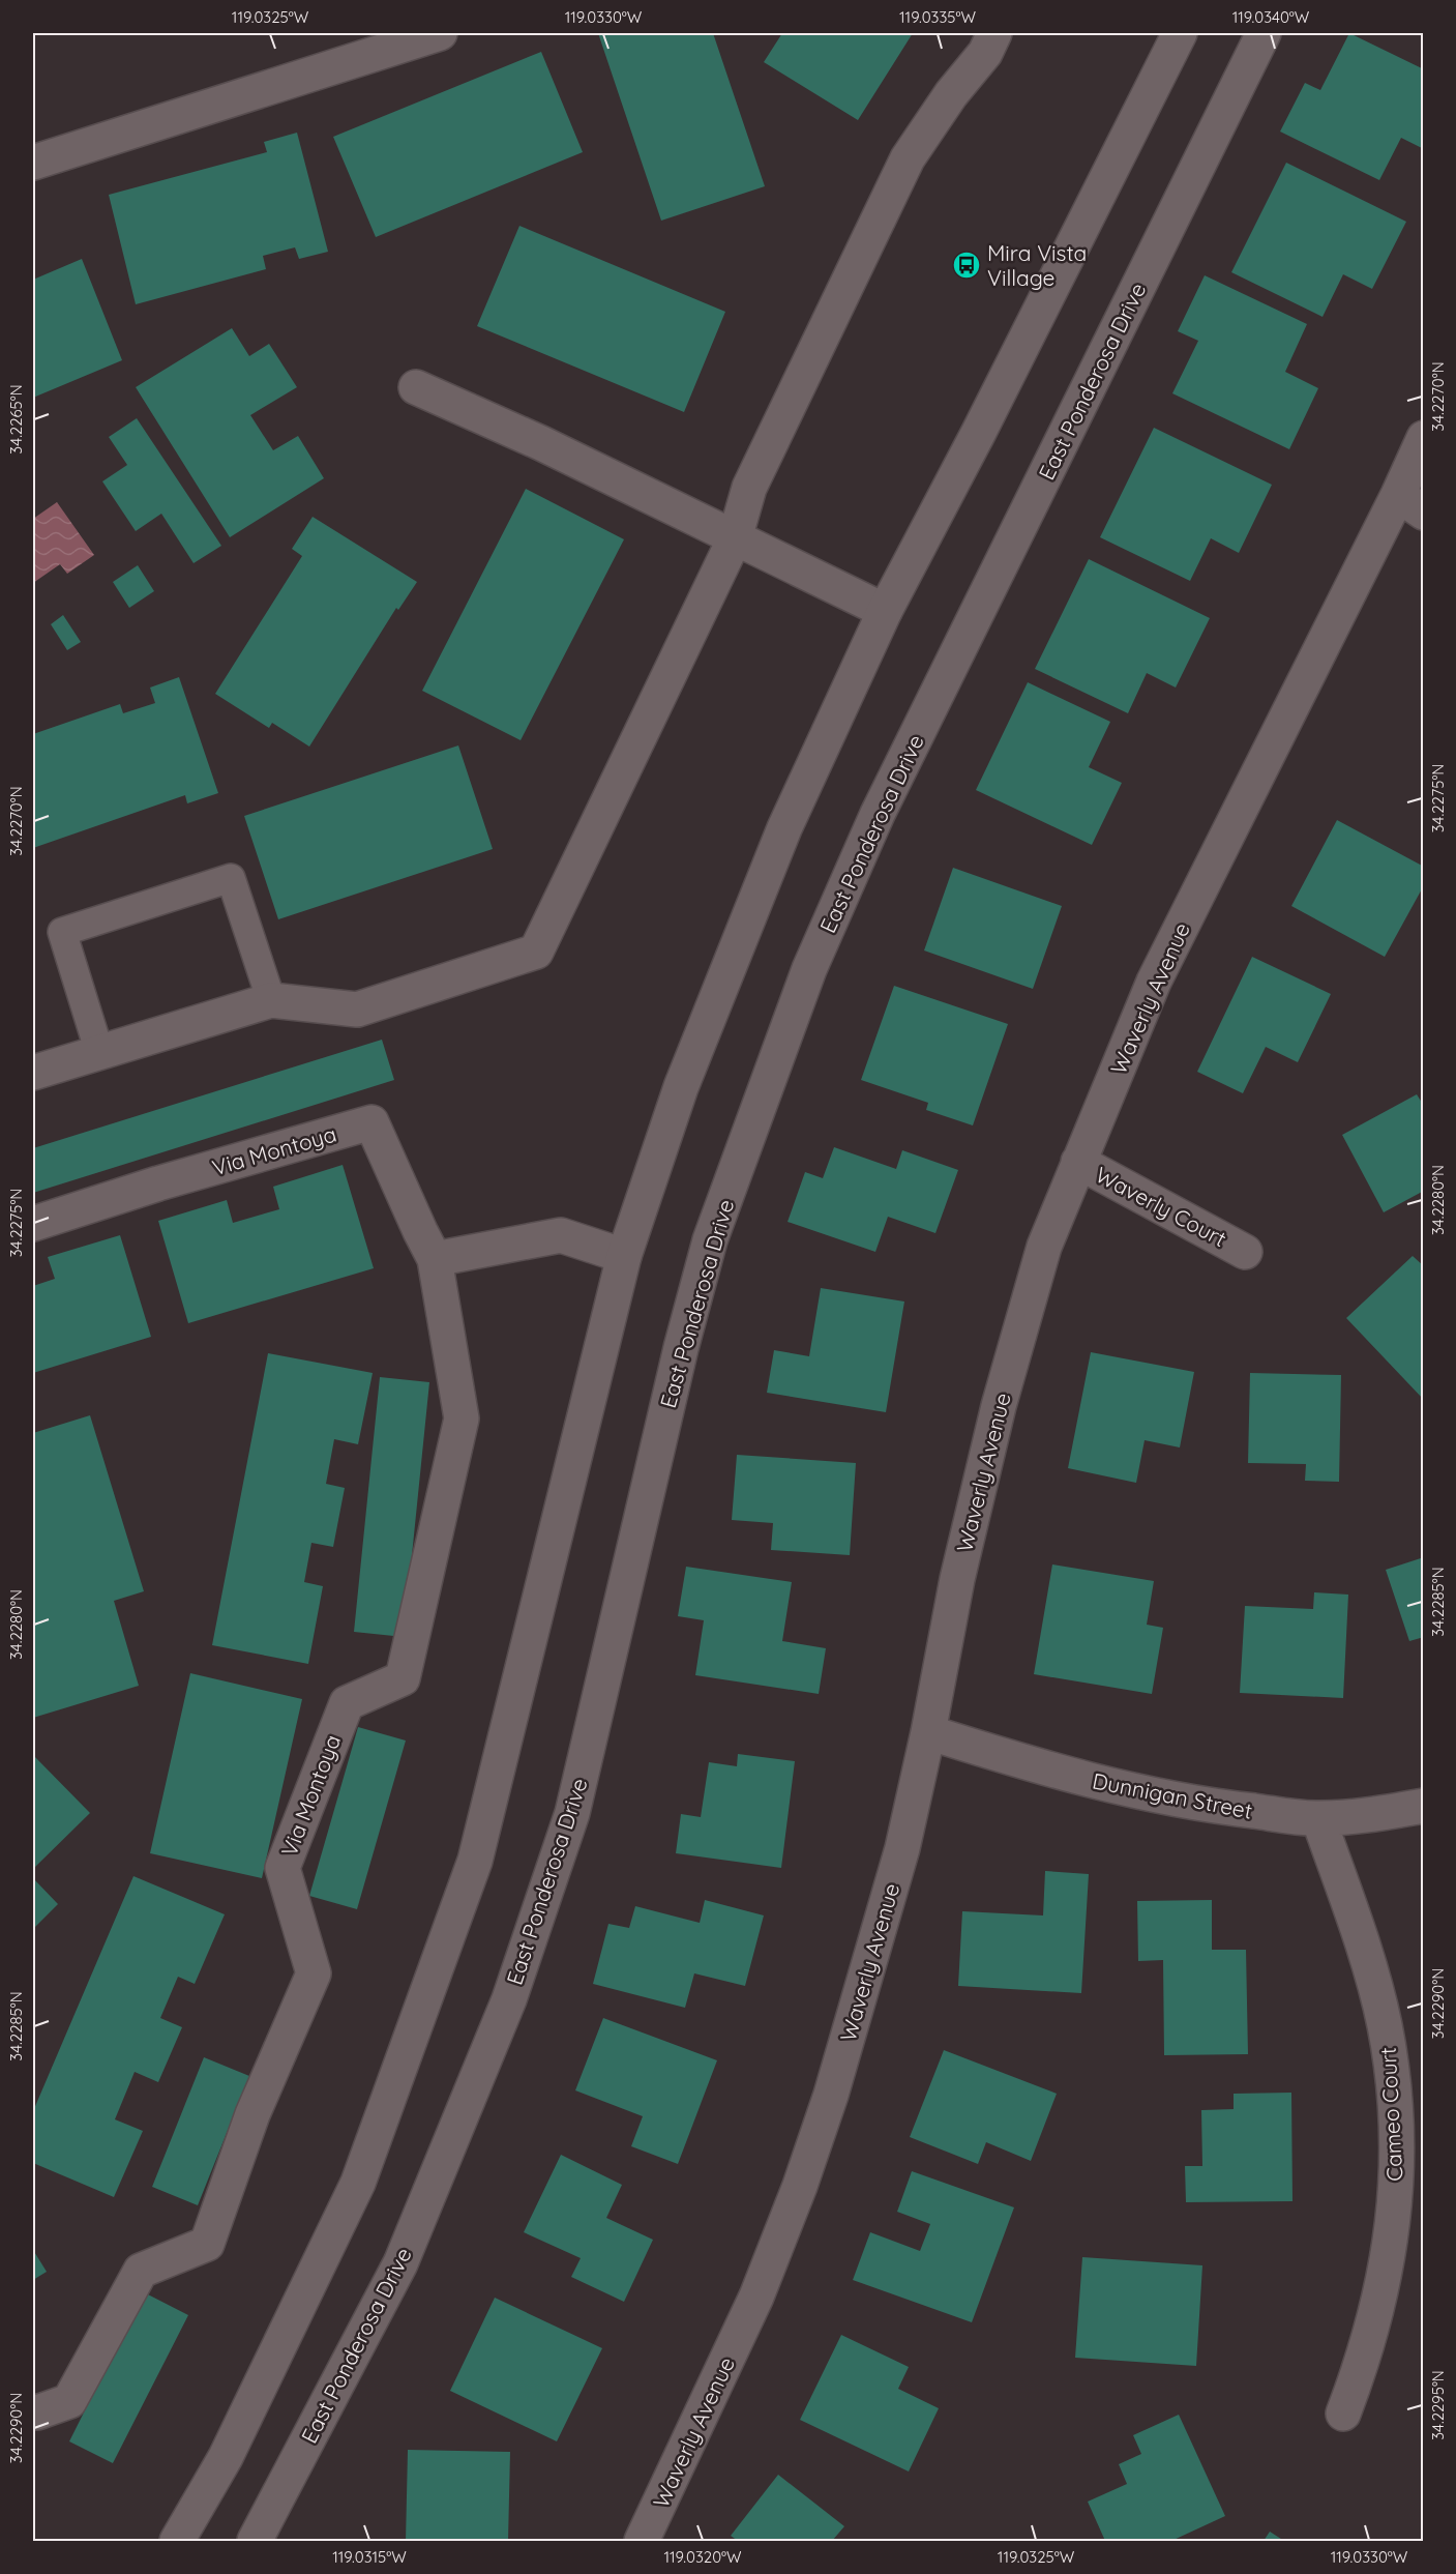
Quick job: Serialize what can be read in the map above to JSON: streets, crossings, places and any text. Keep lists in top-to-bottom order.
{
  "streets": {
    "street": [
      "East Ponderosa Drive",
      "Waverly Avenue",
      "Via Montoya",
      "Waverly Court",
      "Dunnigan Street",
      "Cameo Court"
    ]
  },
  "crossings": [
    ["Waverly Avenue", "Waverly Court"],
    ["Waverly Avenue", "Dunnigan Street"],
    ["Dunnigan Street", "Cameo Court"]
  ],
  "places": {
    "bus stop": ["Mira Vista Village"]
  },
  "coordinates": [
    "119.0325°W",
    "119.0330°W",
    "119.0335°W",
    "119.0340°W",
    "34.2270°N",
    "34.2265°N",
    "34.2275°N",
    "34.2280°N",
    "34.2285°N",
    "34.2290°N",
    "34.2295°N",
    "119.0315°W",
    "119.0320°W"
  ]
}
